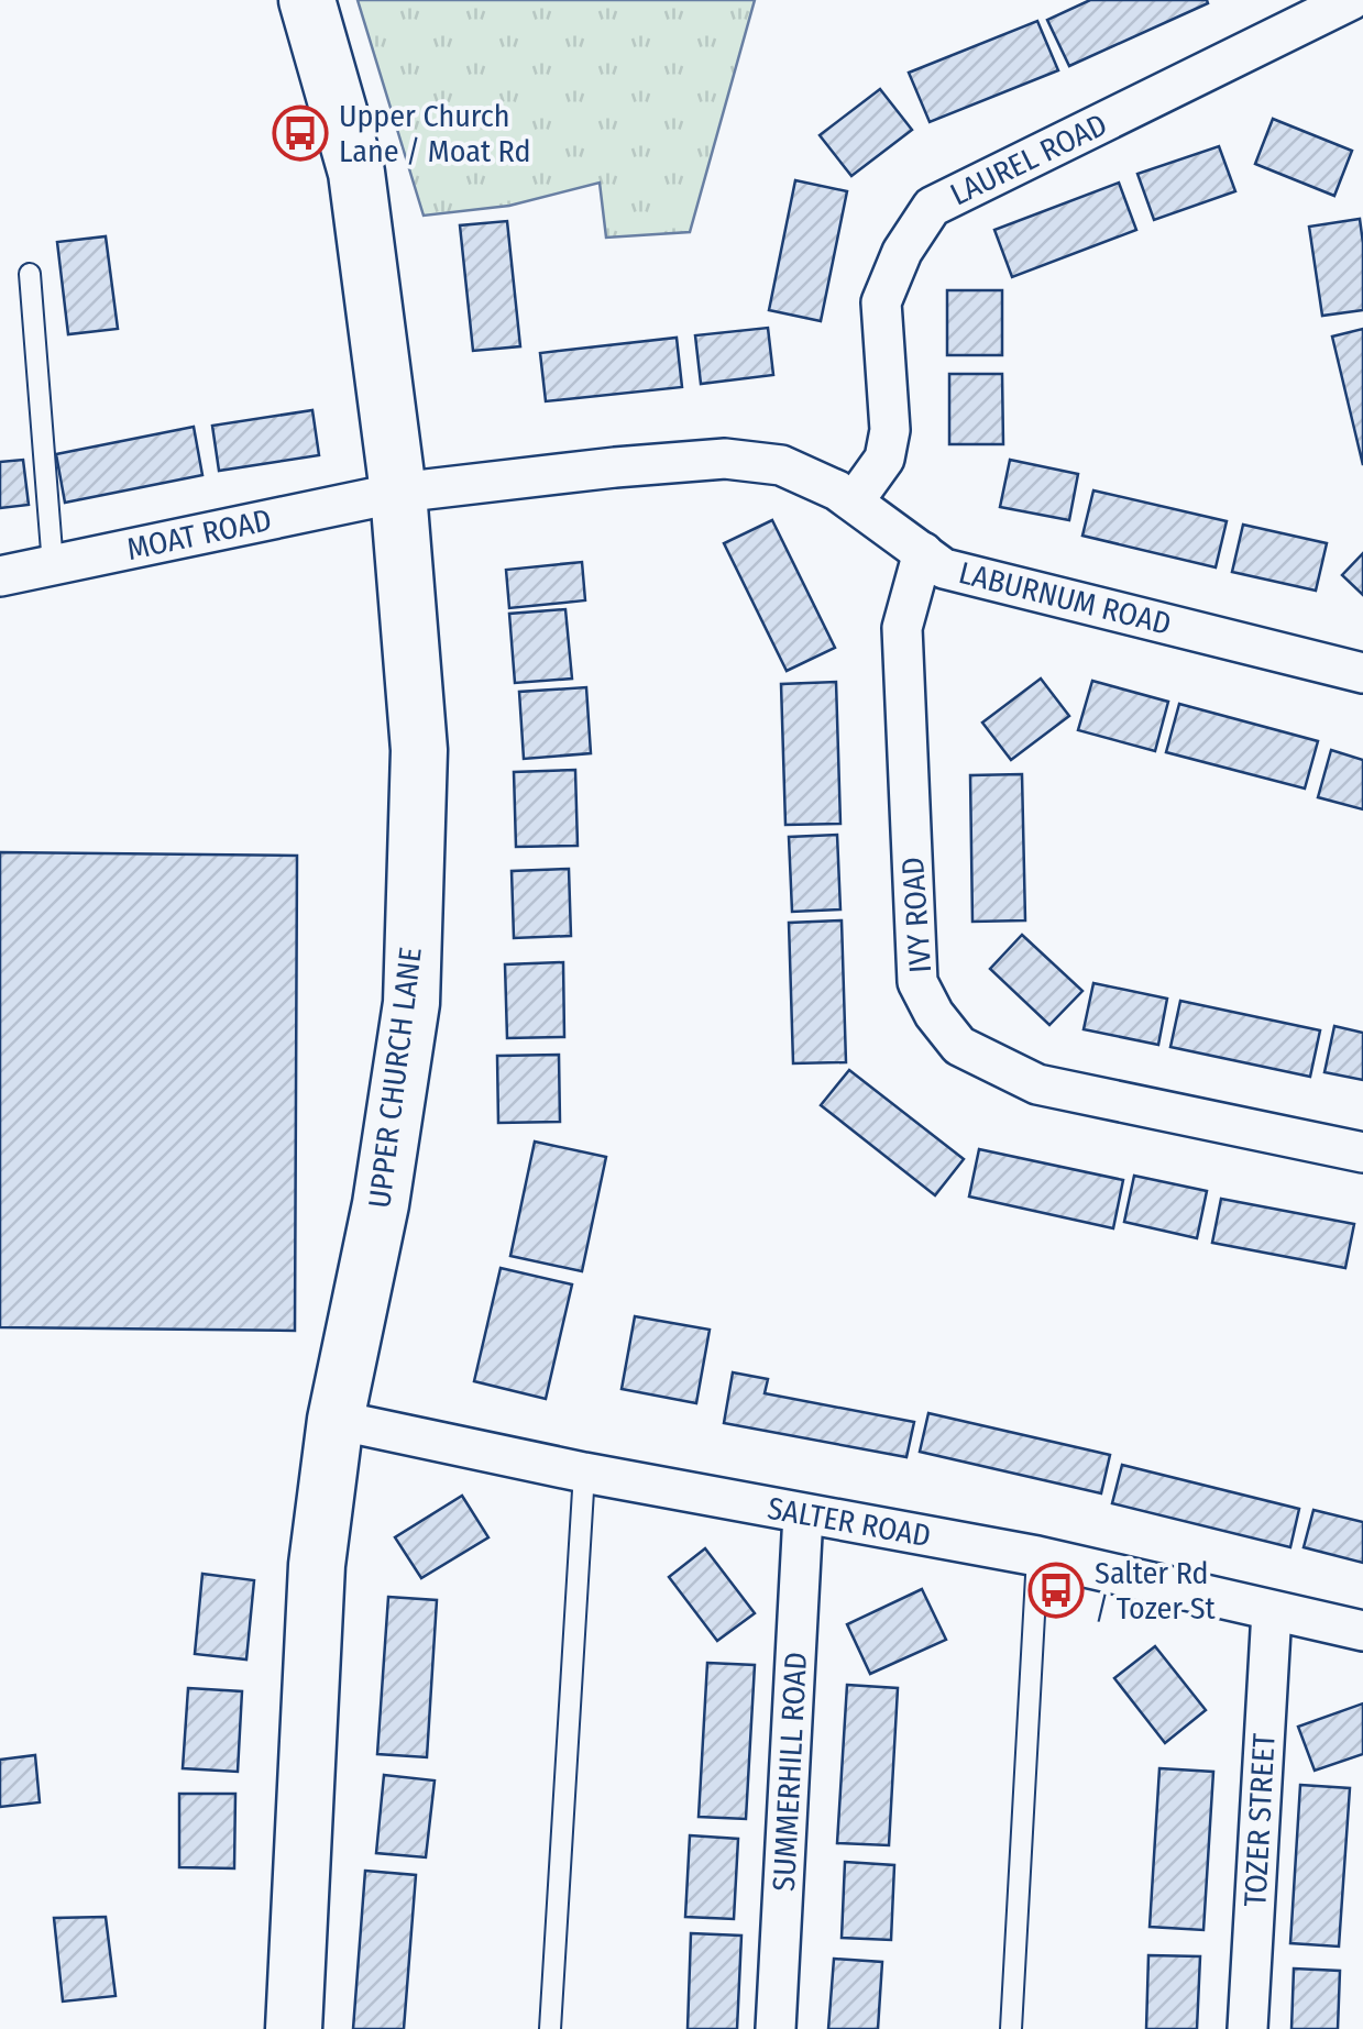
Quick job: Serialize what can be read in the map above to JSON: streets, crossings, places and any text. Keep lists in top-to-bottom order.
{
  "streets": {
    "main road": ["UPPER CHURCH LANE"],
    "street": [
      "LAUREL ROAD",
      "MOAT ROAD",
      "LABURNUM ROAD",
      "IVY ROAD",
      "SALTER ROAD",
      "SUMMERHILL ROAD",
      "TOZER STREET"
    ]
  },
  "crossings": [
    ["LAUREL ROAD", "LABURNUM ROAD"],
    ["MOAT ROAD", "LABURNUM ROAD"],
    ["MOAT ROAD", "UPPER CHURCH LANE"],
    ["LABURNUM ROAD", "IVY ROAD"],
    ["LABURNUM ROAD", "UPPER CHURCH LANE"],
    ["UPPER CHURCH LANE", "SALTER ROAD"],
    ["SALTER ROAD", "SUMMERHILL ROAD"],
    ["SALTER ROAD", "TOZER STREET"]
  ],
  "places": {
    "bus stop": ["Upper Church Lane / Moat Rd", "Salter Rd / Tozer St"]
  }
}
